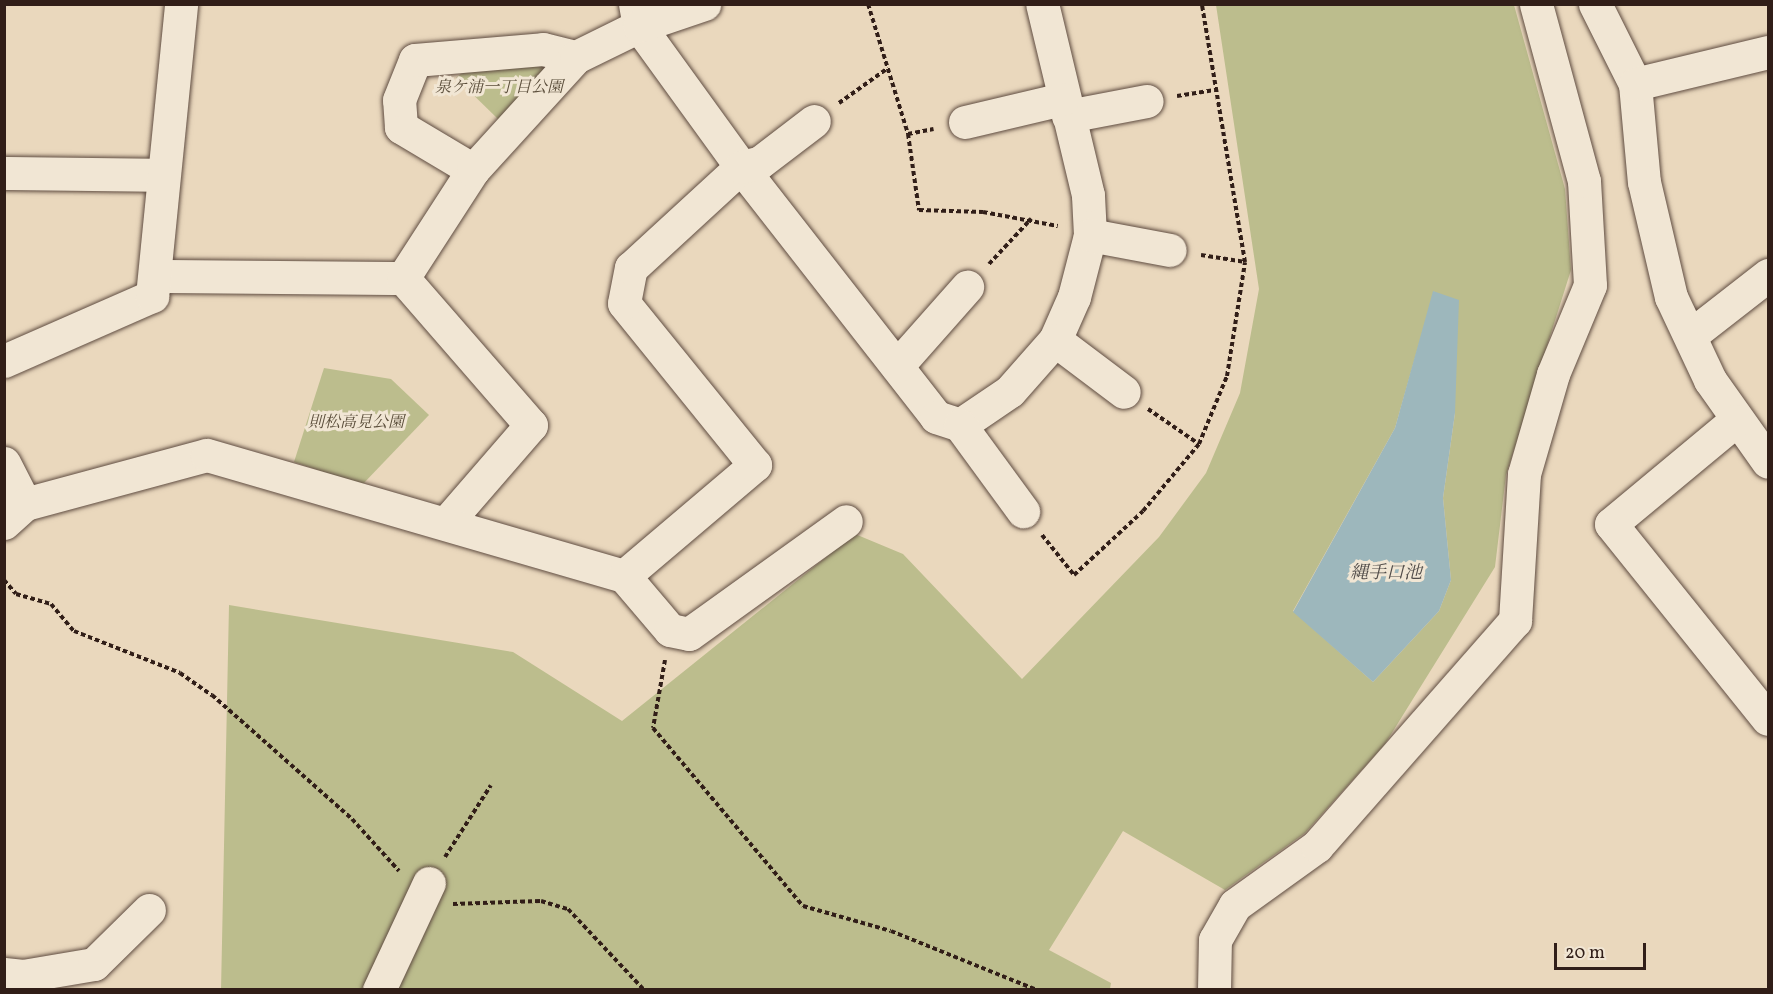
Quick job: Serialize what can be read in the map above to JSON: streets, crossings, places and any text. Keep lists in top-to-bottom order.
{
  "water": ["縄手口池"],
  "parks": ["泉ケ浦一丁目公園", "則松高見公園"],
  "scale_bar": "20 m"
}
